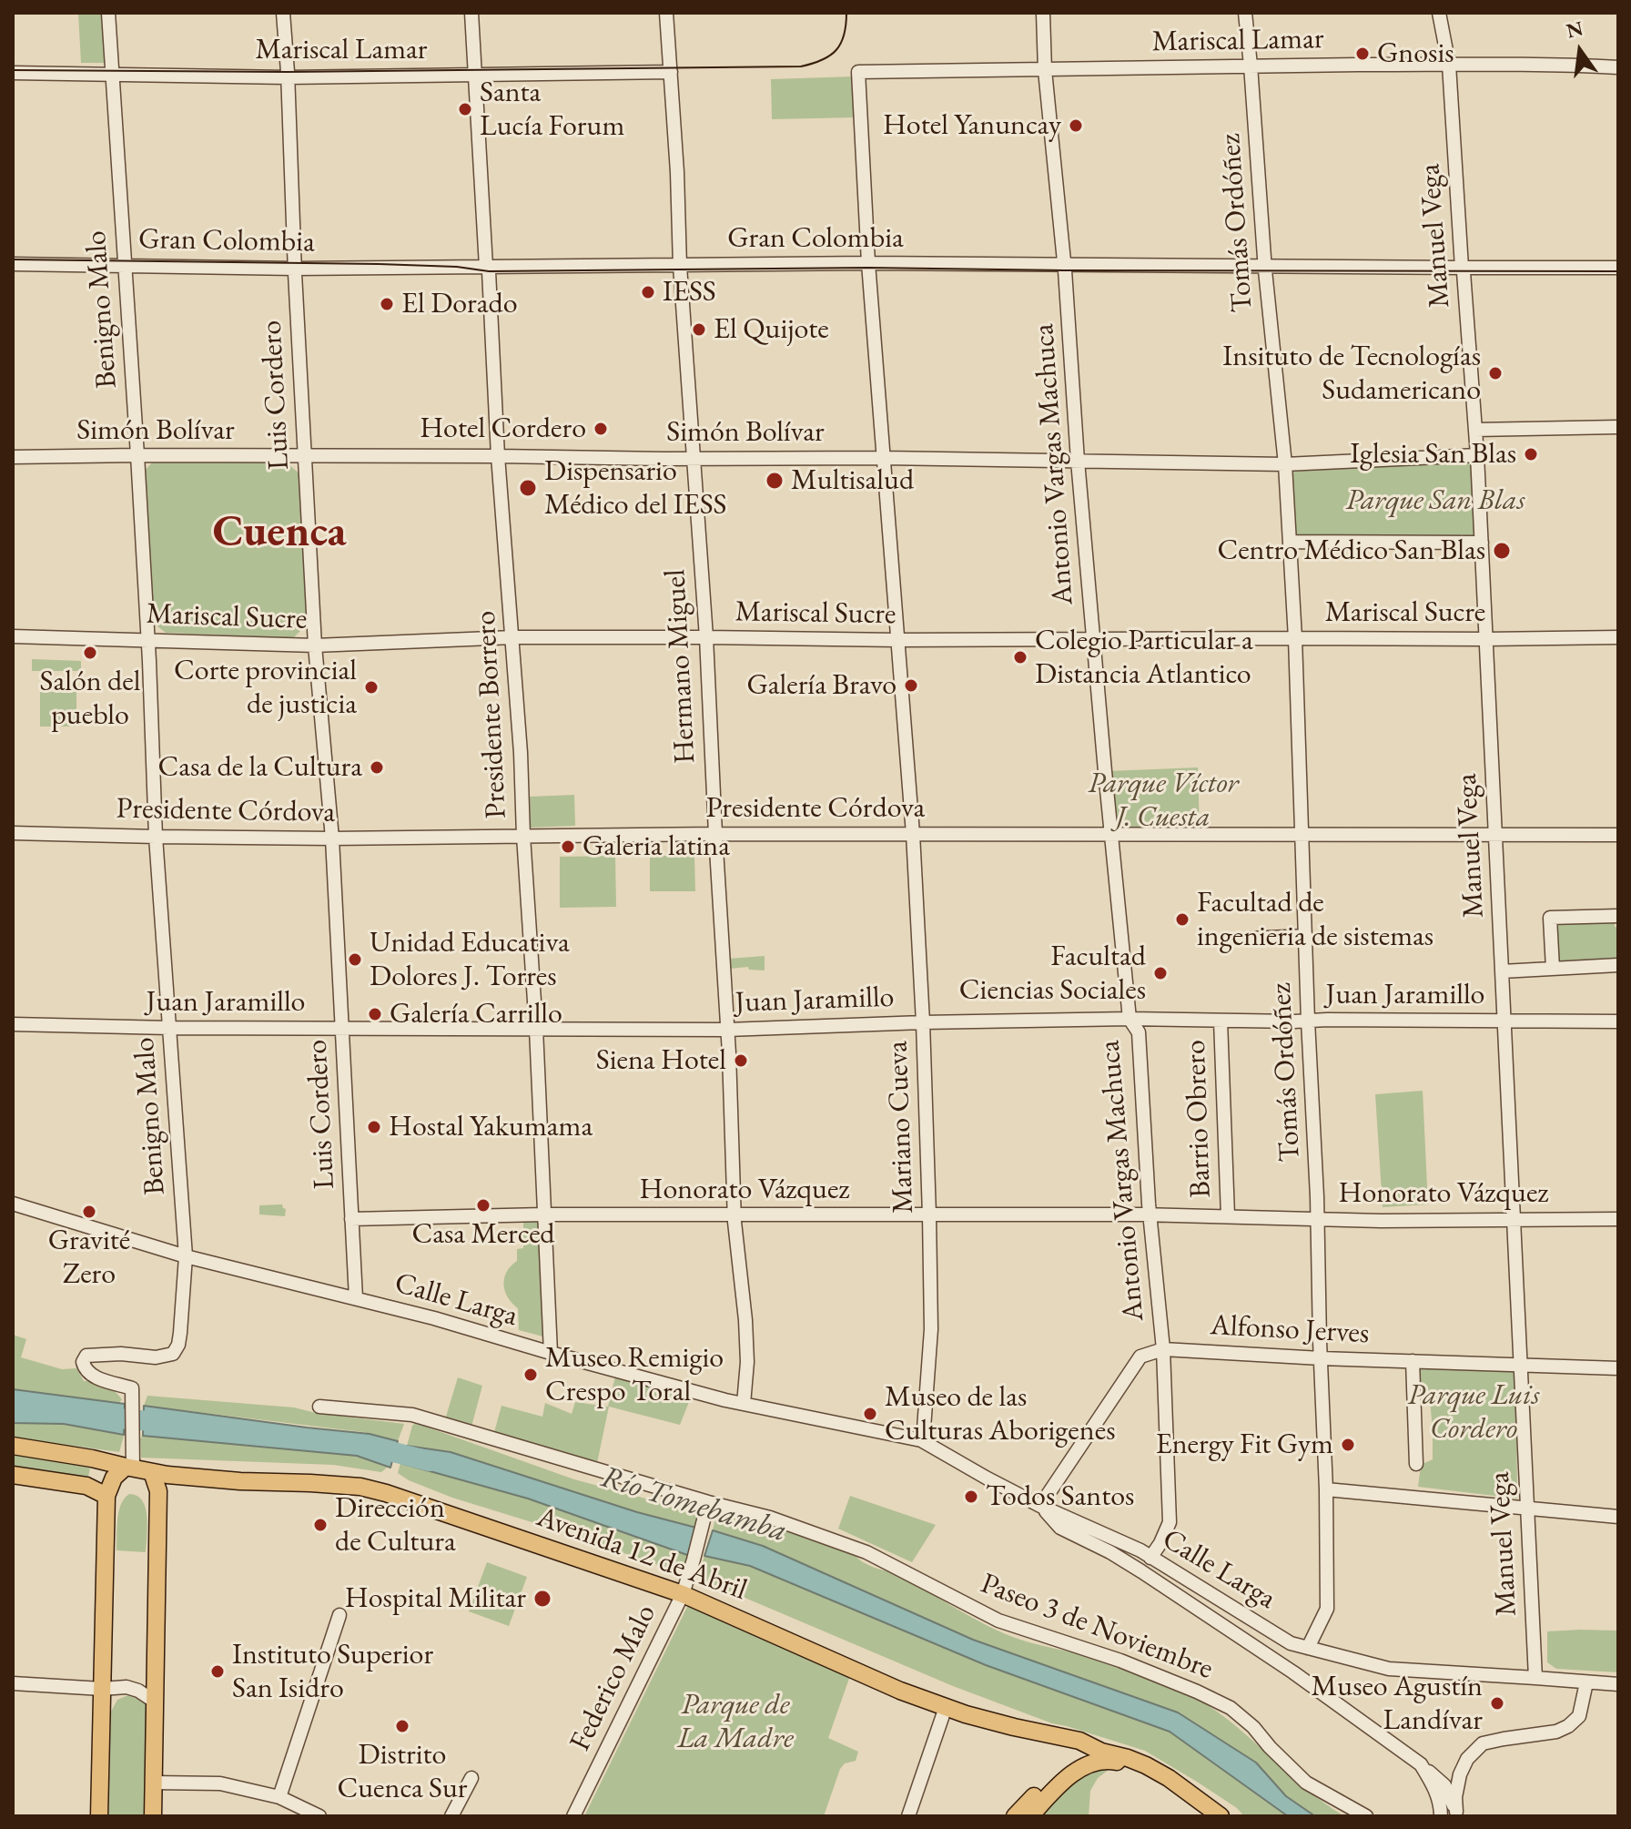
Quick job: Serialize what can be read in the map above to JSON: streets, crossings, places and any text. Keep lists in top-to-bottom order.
{
  "streets": {
    "main road": ["Avenida 12 de Abril"],
    "street": [
      "Mariscal Lamar",
      "Tomás Ordóñez",
      "Manuel Vega",
      "Gran Colombia",
      "Benigno Malo",
      "Luis Cordero",
      "Simón Bolívar",
      "Antonio Vargas Machuca",
      "Mariscal Sucre",
      "Hermano Miguel",
      "Presidente Borrero",
      "Presidente Córdova",
      "Juan Jaramillo",
      "Barrio Obrero",
      "Mariano Cueva",
      "Honorato Vázquez",
      "Calle Larga",
      "Alfonso Jerves",
      "Paseo 3 de Noviembre",
      "Federico Malo"
    ]
  },
  "crossings": [
    ["Mariscal Lamar", "Tomás Ordóñez"],
    ["Mariscal Lamar", "Manuel Vega"],
    ["Mariscal Lamar", "Benigno Malo"],
    ["Mariscal Lamar", "Luis Cordero"],
    ["Mariscal Lamar", "Antonio Vargas Machuca"],
    ["Mariscal Lamar", "Hermano Miguel"],
    ["Mariscal Lamar", "Presidente Borrero"],
    ["Mariscal Lamar", "Mariano Cueva"],
    ["Tomás Ordóñez", "Gran Colombia"],
    ["Tomás Ordóñez", "Simón Bolívar"],
    ["Tomás Ordóñez", "Mariscal Sucre"],
    ["Tomás Ordóñez", "Presidente Córdova"],
    ["Tomás Ordóñez", "Juan Jaramillo"],
    ["Tomás Ordóñez", "Honorato Vázquez"],
    ["Tomás Ordóñez", "Calle Larga"],
    ["Tomás Ordóñez", "Alfonso Jerves"],
    ["Manuel Vega", "Gran Colombia"],
    ["Manuel Vega", "Simón Bolívar"],
    ["Manuel Vega", "Mariscal Sucre"],
    ["Manuel Vega", "Presidente Córdova"],
    ["Manuel Vega", "Juan Jaramillo"],
    ["Manuel Vega", "Honorato Vázquez"],
    ["Manuel Vega", "Calle Larga"],
    ["Manuel Vega", "Alfonso Jerves"],
    ["Gran Colombia", "Benigno Malo"],
    ["Gran Colombia", "Luis Cordero"],
    ["Gran Colombia", "Antonio Vargas Machuca"],
    ["Gran Colombia", "Hermano Miguel"],
    ["Gran Colombia", "Presidente Borrero"],
    ["Gran Colombia", "Mariano Cueva"],
    ["Benigno Malo", "Simón Bolívar"],
    ["Benigno Malo", "Mariscal Sucre"],
    ["Benigno Malo", "Presidente Córdova"],
    ["Benigno Malo", "Juan Jaramillo"],
    ["Benigno Malo", "Calle Larga"],
    ["Benigno Malo", "Avenida 12 de Abril"],
    ["Luis Cordero", "Simón Bolívar"],
    ["Luis Cordero", "Mariscal Sucre"],
    ["Luis Cordero", "Presidente Córdova"],
    ["Luis Cordero", "Juan Jaramillo"],
    ["Luis Cordero", "Honorato Vázquez"],
    ["Luis Cordero", "Calle Larga"],
    ["Simón Bolívar", "Antonio Vargas Machuca"],
    ["Simón Bolívar", "Hermano Miguel"],
    ["Simón Bolívar", "Presidente Borrero"],
    ["Simón Bolívar", "Mariano Cueva"],
    ["Antonio Vargas Machuca", "Mariscal Sucre"],
    ["Antonio Vargas Machuca", "Presidente Córdova"],
    ["Antonio Vargas Machuca", "Juan Jaramillo"],
    ["Antonio Vargas Machuca", "Honorato Vázquez"],
    ["Antonio Vargas Machuca", "Calle Larga"],
    ["Antonio Vargas Machuca", "Alfonso Jerves"],
    ["Mariscal Sucre", "Hermano Miguel"],
    ["Mariscal Sucre", "Presidente Borrero"],
    ["Mariscal Sucre", "Mariano Cueva"],
    ["Hermano Miguel", "Presidente Córdova"],
    ["Hermano Miguel", "Juan Jaramillo"],
    ["Hermano Miguel", "Honorato Vázquez"],
    ["Hermano Miguel", "Calle Larga"],
    ["Presidente Borrero", "Presidente Córdova"],
    ["Presidente Borrero", "Juan Jaramillo"],
    ["Presidente Borrero", "Honorato Vázquez"],
    ["Presidente Borrero", "Calle Larga"],
    ["Presidente Córdova", "Mariano Cueva"],
    ["Juan Jaramillo", "Barrio Obrero"],
    ["Juan Jaramillo", "Mariano Cueva"],
    ["Barrio Obrero", "Honorato Vázquez"],
    ["Mariano Cueva", "Honorato Vázquez"],
    ["Mariano Cueva", "Calle Larga"],
    ["Avenida 12 de Abril", "Federico Malo"],
    ["Paseo 3 de Noviembre", "Federico Malo"]
  ],
  "districts": ["Cuenca"],
  "water": ["Río Tomebamba"],
  "parks": [
    "Parque San Blas",
    "Parque Víctor J. Cuesta",
    "Parque Luis Cordero",
    "Parque de La Madre"
  ],
  "places": [
    "Gnosis",
    "Santa Lucía Forum",
    "Hotel Yanuncay",
    "IESS",
    "El Dorado",
    "El Quijote",
    "Insituto de Tecnologías Sudamericano",
    "Hotel Cordero",
    "Iglesia San Blas",
    "Multisalud",
    "Dispensario Médico del IESS",
    "Centro Médico San Blas",
    "Salón del pueblo",
    "Colegio Particular a Distancia Atlantico",
    "Galería Bravo",
    "Corte provincial de justicia",
    "Casa de la Cultura",
    "Galeria latina",
    "Facultad de ingenieria de sistemas",
    "Unidad Educativa Dolores J. Torres",
    "Facultad Ciencias Sociales",
    "Galería Carrillo",
    "Siena Hotel",
    "Hostal Yakumama",
    "Casa Merced",
    "Gravité Zero",
    "Museo Remigio Crespo Toral",
    "Museo de las Culturas Aborigenes",
    "Energy Fit Gym",
    "Todos Santos",
    "Dirección de Cultura",
    "Hospital Militar",
    "Instituto Superior San Isidro",
    "Museo Agustín Landívar",
    "Distrito Cuenca Sur"
  ],
  "north": "top"
}
